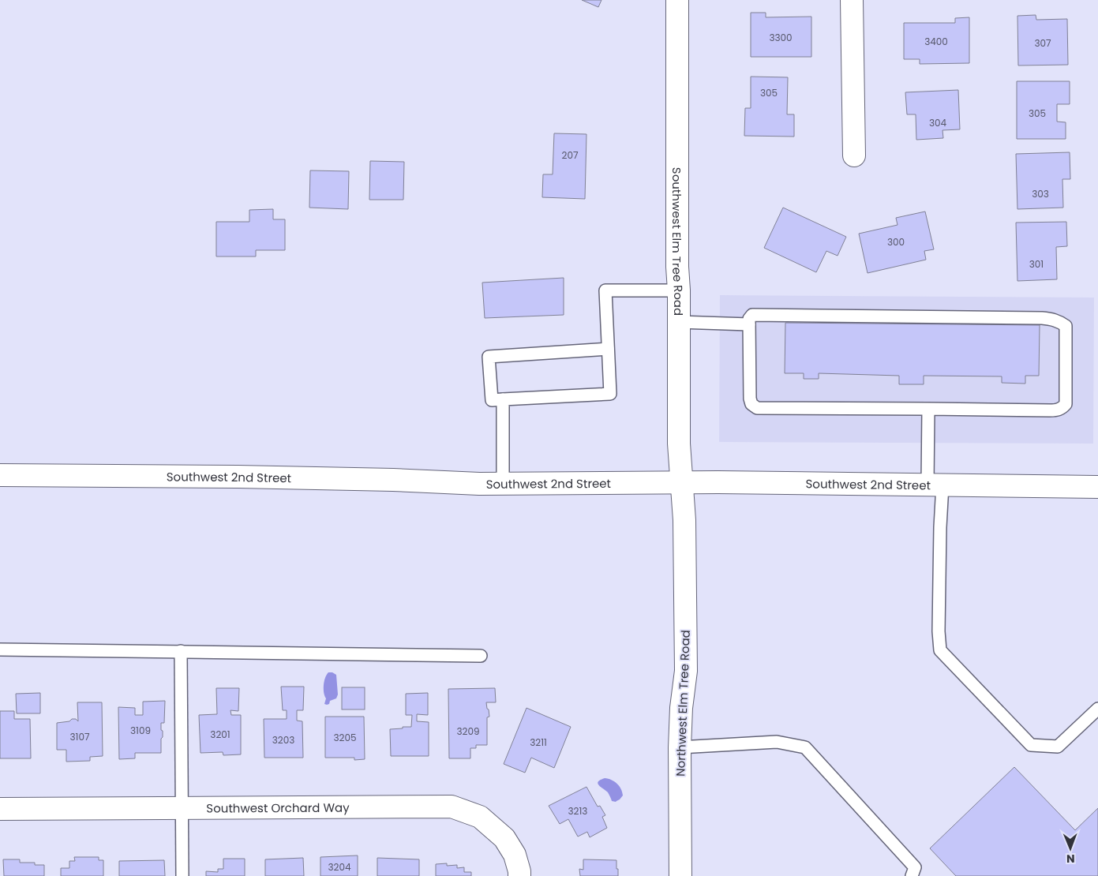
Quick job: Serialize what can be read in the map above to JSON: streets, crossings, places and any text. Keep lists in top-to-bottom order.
{
  "streets": {
    "street": [
      "Southwest Elm Tree Road",
      "Southwest 2nd Street",
      "Northwest Elm Tree Road",
      "Southwest Orchard Way"
    ]
  },
  "crossings": [
    ["Southwest Elm Tree Road", "Southwest 2nd Street"],
    ["Southwest Elm Tree Road", "Northwest Elm Tree Road"],
    ["Southwest 2nd Street", "Northwest Elm Tree Road"]
  ],
  "house_numbers": [
    "3300",
    "3400",
    "307",
    "305",
    "305",
    "304",
    "207",
    "303",
    "300",
    "301",
    "3109",
    "3209",
    "3201",
    "3107",
    "3205",
    "3203",
    "3211",
    "3213",
    "3204"
  ],
  "north": "bottom"
}
